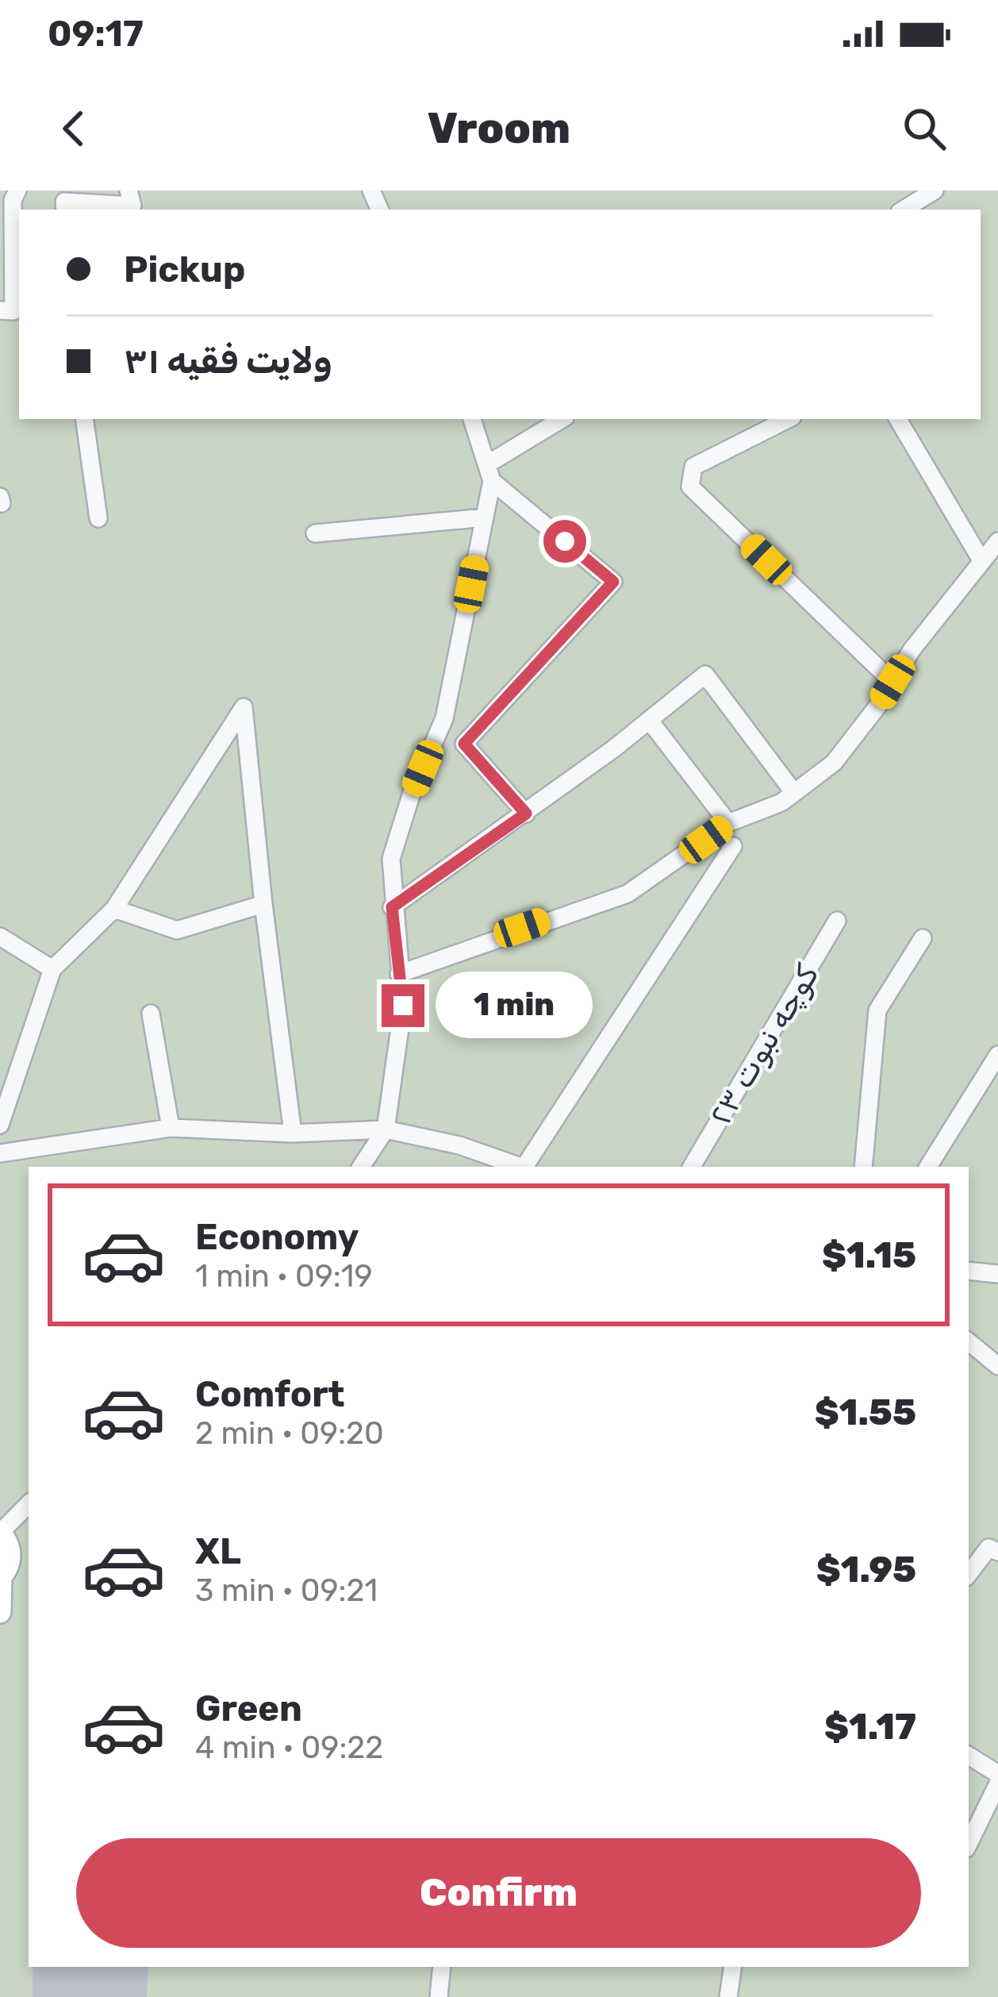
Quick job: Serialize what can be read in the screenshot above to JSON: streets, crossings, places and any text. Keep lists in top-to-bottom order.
{
  "streets": {
    "street": ["کوچه نبوت ۲۳"]
  },
  "page": {
    "status": "09:17",
    "header": "Vroom",
    "banner": ["Pickup", "ولایت فقیه ۳۱"],
    "bubble": "1 min",
    "list": [
      {
        "name": "Economy",
        "note": "1 min · 09:19",
        "value": "$1.15"
      },
      {
        "name": "Comfort",
        "note": "2 min · 09:20",
        "value": "$1.55"
      },
      {
        "name": "XL",
        "note": "3 min · 09:21",
        "value": "$1.95"
      },
      {
        "name": "Green",
        "note": "4 min · 09:22",
        "value": "$1.17"
      }
    ],
    "buttons": "Confirm"
  }
}
